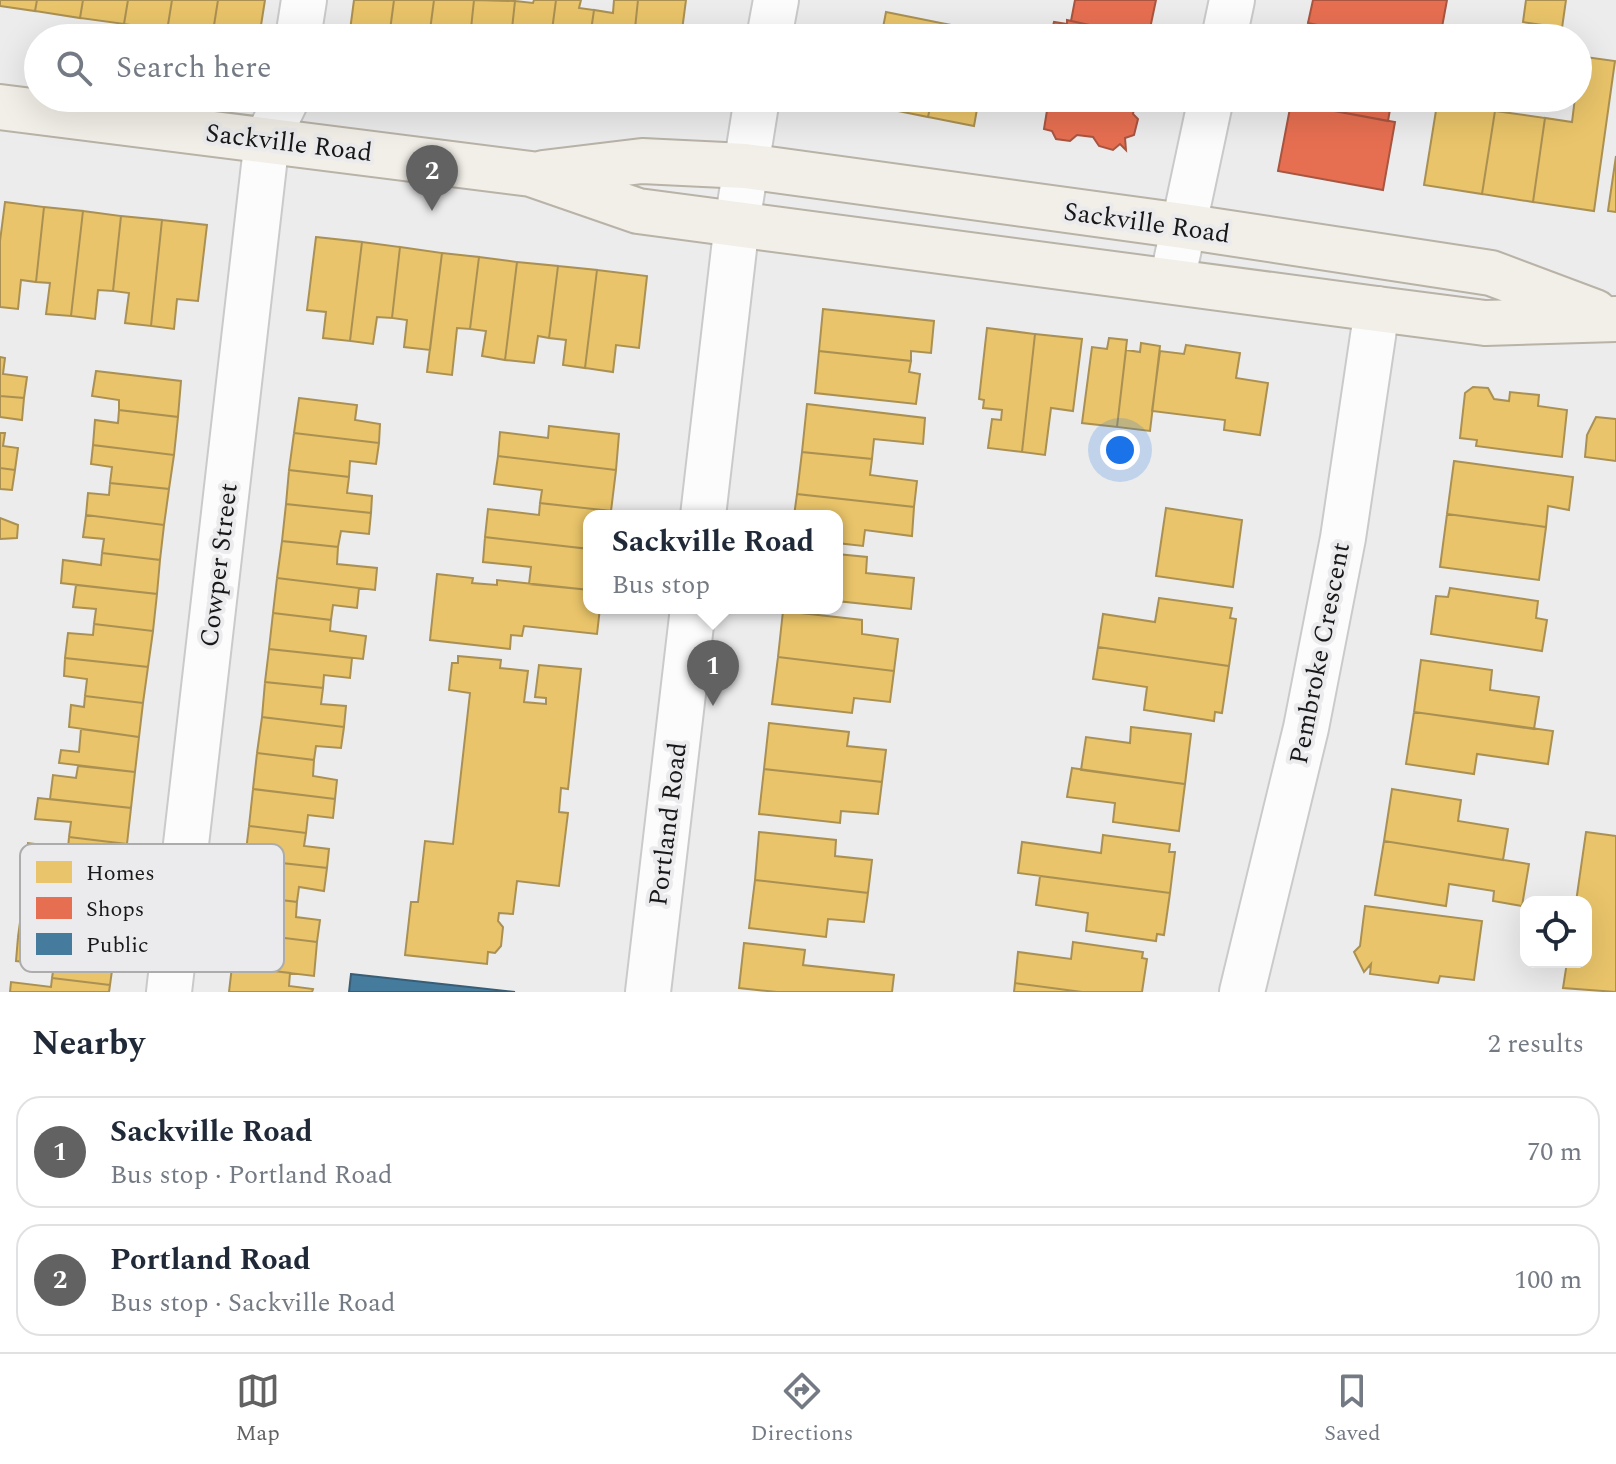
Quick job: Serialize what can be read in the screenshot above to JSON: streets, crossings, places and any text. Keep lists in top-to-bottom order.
{
  "streets": {
    "main road": ["Sackville Road"],
    "street": ["Cowper Street", "Pembroke Crescent", "Portland Road"]
  },
  "crossings": [
    ["Sackville Road", "Cowper Street"],
    ["Sackville Road", "Pembroke Crescent"]
  ],
  "legend": ["Homes", "Shops", "Public"],
  "page": {
    "search": "Search here",
    "pins": ["2", "1"],
    "popup": ["Sackville Road", "Bus stop"],
    "heading": ["Nearby", "2 results"],
    "list": [
      {
        "mark": "1",
        "name": "Sackville Road",
        "note": "Bus stop · Portland Road",
        "value": "70 m"
      },
      {
        "mark": "2",
        "name": "Portland Road",
        "note": "Bus stop · Sackville Road",
        "value": "100 m"
      }
    ],
    "nav": ["Map", "Directions", "Saved"]
  }
}
